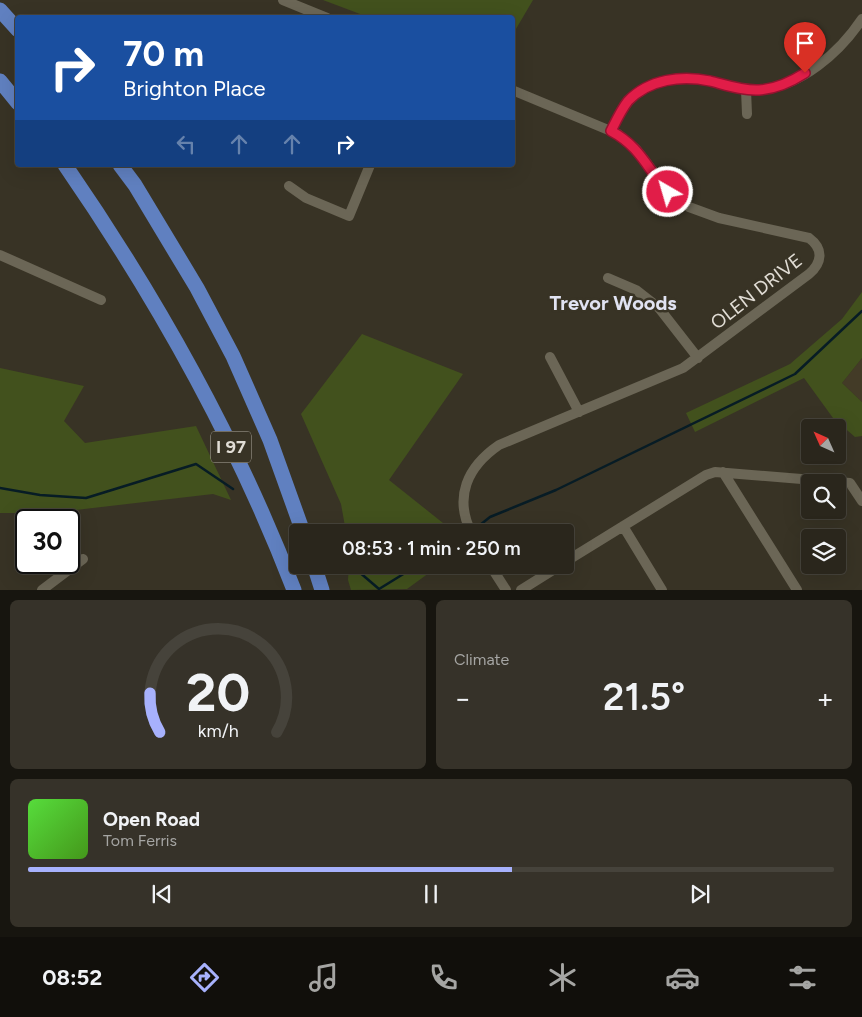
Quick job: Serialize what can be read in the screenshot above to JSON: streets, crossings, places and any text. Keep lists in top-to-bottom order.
{
  "streets": {
    "highway": ["I 97"],
    "street": ["OLEN DRIVE"]
  },
  "districts": ["Trevor Woods"],
  "north": "top left",
  "page": {
    "turn": ["70 m", "Brighton Place"],
    "limit": "30",
    "trip": "08:53 · 1 min · 250 m",
    "tile": "Climate",
    "heat": ["−", "21.5°", "+"],
    "song": ["Open Road", "Tom Ferris"],
    "tabs": "08:52",
    "gauge": ["20", "km/h"]
  }
}
